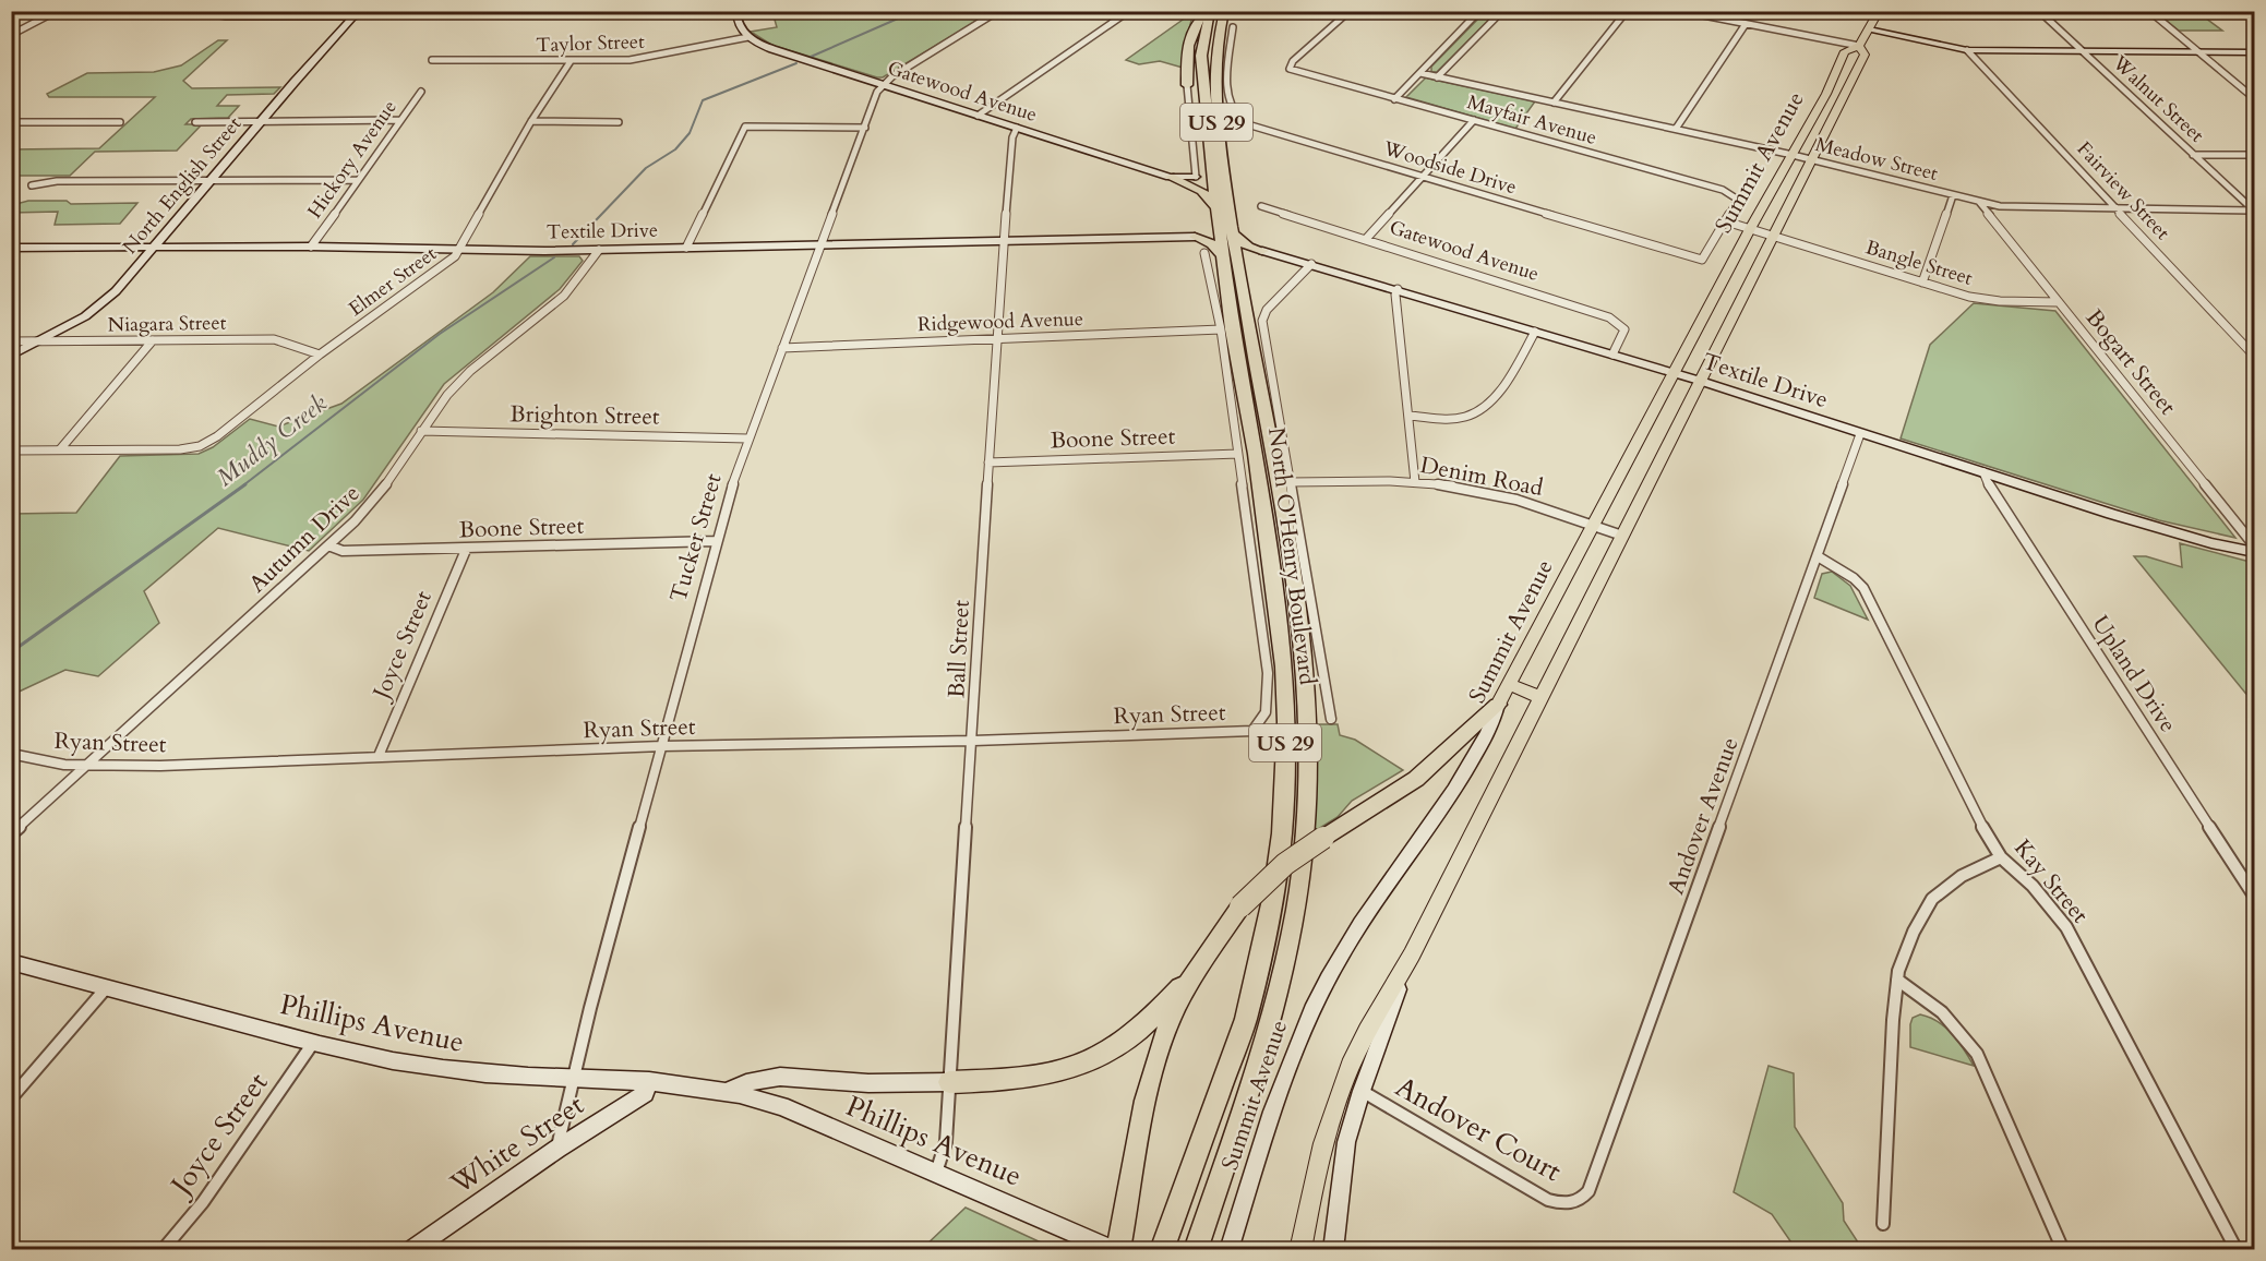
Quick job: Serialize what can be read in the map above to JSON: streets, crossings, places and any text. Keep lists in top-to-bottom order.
{
  "streets": {
    "highway": ["US 29", "North O'Henry Boulevard"],
    "main road": ["Summit Avenue"],
    "street": [
      "Taylor Street",
      "Gatewood Avenue",
      "Walnut Street",
      "Mayfair Avenue",
      "Hickory Avenue",
      "Meadow Street",
      "Woodside Drive",
      "North English Street",
      "Fairview Street",
      "Textile Drive",
      "Bangle Street",
      "Elmer Street",
      "Ridgewood Avenue",
      "Niagara Street",
      "Bogart Street",
      "Brighton Street",
      "Boone Street",
      "Denim Road",
      "Tucker Street",
      "Autumn Drive",
      "Joyce Street",
      "Ball Street",
      "Upland Drive",
      "Ryan Street",
      "Andover Avenue",
      "Kay Street",
      "Phillips Avenue",
      "Andover Court",
      "White Street"
    ]
  },
  "crossings": [
    ["Taylor Street", "Gatewood Avenue"],
    ["Taylor Street", "Elmer Street"],
    ["Gatewood Avenue", "Textile Drive"],
    ["Gatewood Avenue", "Tucker Street"],
    ["Gatewood Avenue", "Ball Street"],
    ["Walnut Street", "Meadow Street"],
    ["Mayfair Avenue", "Woodside Drive"],
    ["Mayfair Avenue", "Bangle Street"],
    ["Hickory Avenue", "Textile Drive"],
    ["Meadow Street", "Summit Avenue"],
    ["Meadow Street", "Fairview Street"],
    ["Meadow Street", "Bogart Street"],
    ["Summit Avenue", "Textile Drive"],
    ["Summit Avenue", "Bangle Street"],
    ["Summit Avenue", "Denim Road"],
    ["Summit Avenue", "Andover Court"],
    ["Woodside Drive", "Bangle Street"],
    ["North English Street", "Textile Drive"],
    ["North English Street", "Niagara Street"],
    ["Textile Drive", "Elmer Street"],
    ["Textile Drive", "Tucker Street"],
    ["Textile Drive", "Autumn Drive"],
    ["Textile Drive", "Ball Street"],
    ["Textile Drive", "Upland Drive"],
    ["Textile Drive", "Andover Avenue"],
    ["Bangle Street", "Bogart Street"],
    ["Elmer Street", "Niagara Street"],
    ["Ridgewood Avenue", "Tucker Street"],
    ["Ridgewood Avenue", "Ball Street"],
    ["Brighton Street", "Tucker Street"],
    ["Brighton Street", "Autumn Drive"],
    ["Boone Street", "Tucker Street"],
    ["Boone Street", "Autumn Drive"],
    ["Boone Street", "Joyce Street"],
    ["Boone Street", "Ball Street"],
    ["Boone Street", "Ryan Street"],
    ["Tucker Street", "Ryan Street"],
    ["Tucker Street", "Phillips Avenue"],
    ["Tucker Street", "White Street"],
    ["Autumn Drive", "Ryan Street"],
    ["Joyce Street", "Ryan Street"],
    ["Joyce Street", "Phillips Avenue"],
    ["Ball Street", "Ryan Street"],
    ["Ball Street", "Phillips Avenue"],
    ["Andover Avenue", "Kay Street"],
    ["Andover Avenue", "Andover Court"],
    ["Phillips Avenue", "White Street"]
  ],
  "water": ["Muddy Creek"]
}
